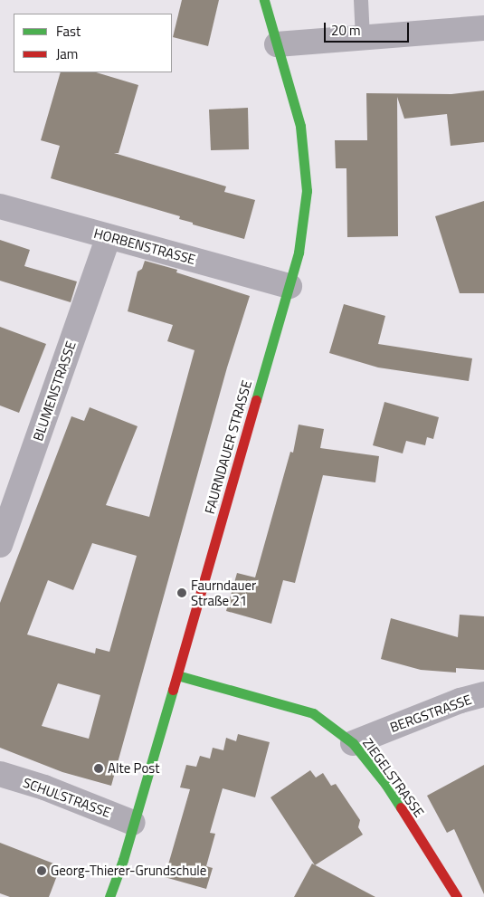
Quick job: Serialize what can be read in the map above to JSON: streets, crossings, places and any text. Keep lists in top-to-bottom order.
{
  "streets": {
    "street": [
      "HORBENSTRASSE",
      "BLUMENSTRASSE",
      "FAURNDAUER STRASSE",
      "BERGSTRASSE",
      "ZIEGELSTRASSE",
      "SCHULSTRASSE"
    ]
  },
  "crossings": [
    ["HORBENSTRASSE", "BLUMENSTRASSE"],
    ["HORBENSTRASSE", "FAURNDAUER STRASSE"],
    ["FAURNDAUER STRASSE", "ZIEGELSTRASSE"],
    ["FAURNDAUER STRASSE", "SCHULSTRASSE"],
    ["BERGSTRASSE", "ZIEGELSTRASSE"]
  ],
  "places": ["Faurndauer Straße 21", "Alte Post", "Georg-Thierer-Grundschule"],
  "legend": ["Fast", "Jam"],
  "scale_bar": "20 m"
}
